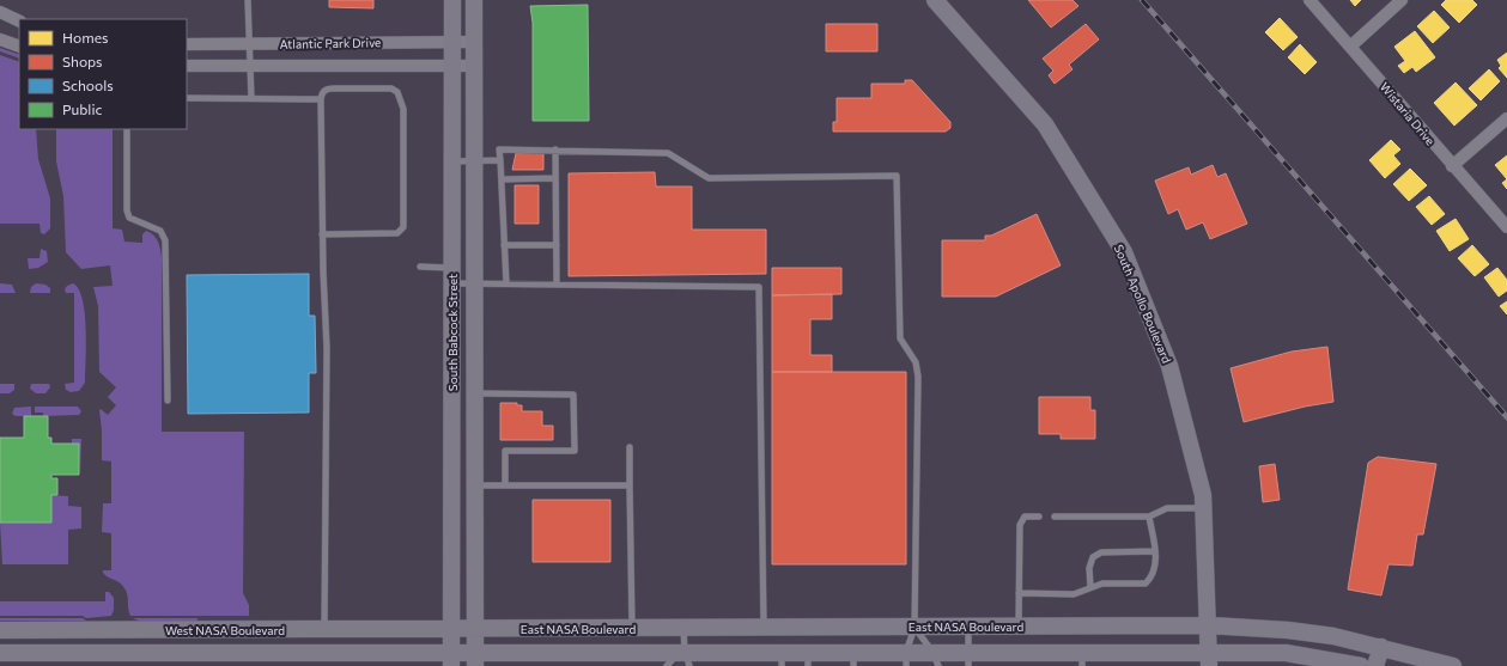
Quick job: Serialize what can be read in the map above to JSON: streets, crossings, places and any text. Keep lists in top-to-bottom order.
{
  "streets": {
    "main road": [
      "South Apollo Boulevard",
      "South Babcock Street",
      "East NASA Boulevard",
      "West NASA Boulevard"
    ],
    "street": ["Atlantic Park Drive", "Wistaria Drive"]
  },
  "crossings": [
    ["Atlantic Park Drive", "South Babcock Street"],
    ["South Apollo Boulevard", "East NASA Boulevard"],
    ["South Babcock Street", "East NASA Boulevard"],
    ["South Babcock Street", "West NASA Boulevard"],
    ["East NASA Boulevard", "West NASA Boulevard"]
  ],
  "legend": [
    "Homes",
    "Shops",
    "Schools",
    "Public"
  ]
}
